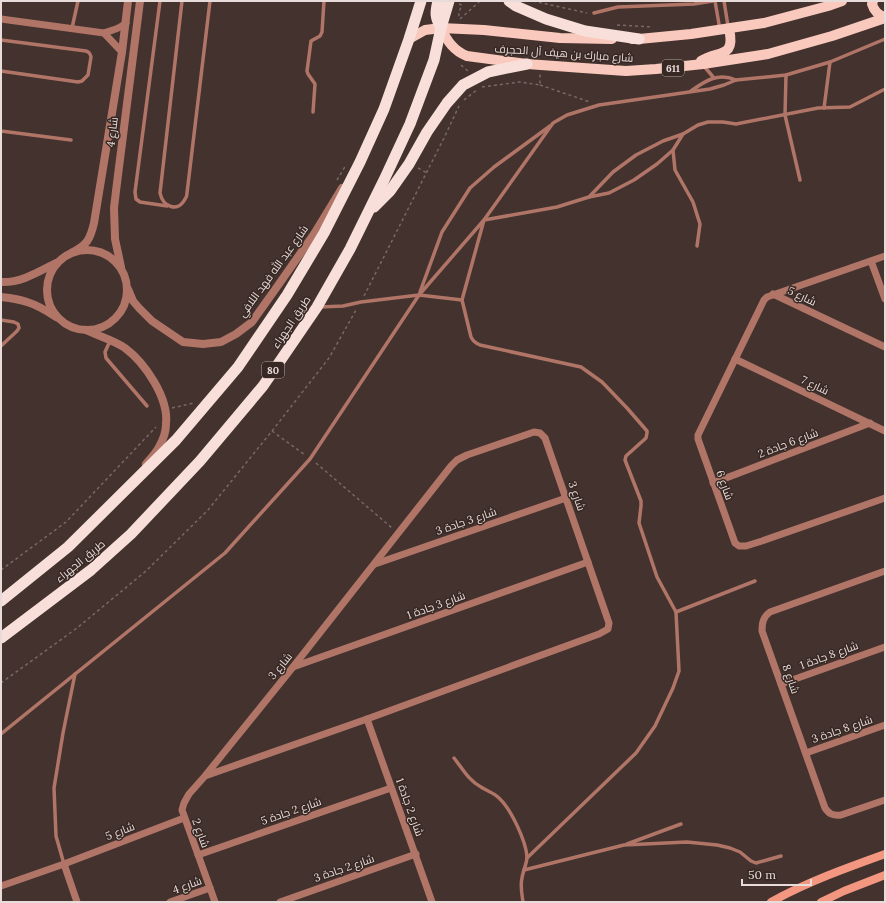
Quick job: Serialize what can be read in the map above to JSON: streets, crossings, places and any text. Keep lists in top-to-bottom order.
{
  "streets": {
    "highway": ["طريق الجهراء", "80"],
    "main road": ["شارع مبارك بن هيف آل الحجرف", "611"],
    "street": [
      "شارع 4",
      "شارع عبد الله فهد اللافي",
      "شارع 5",
      "شارع 7",
      "شارع 6 جادة 2",
      "شارع 6",
      "شارع 3",
      "شارع 3 جادة 3",
      "شارع 3 جادة 1",
      "شارع 8 جادة 1",
      "شارع 8",
      "شارع 8 جادة 3",
      "شارع 2 جادة 1",
      "شارع 2 جادة 5",
      "شارع 2",
      "شارع 2 جادة 3"
    ]
  },
  "crossings": [
    ["شارع مبارك بن هيف آل الحجرف", "طريق الجهراء"],
    ["شارع 4", "شارع عبد الله فهد اللافي"],
    ["شارع 4", "شارع 2"],
    ["شارع عبد الله فهد اللافي", "طريق الجهراء"],
    ["شارع 5", "شارع 6"],
    ["شارع 5", "شارع 2"],
    ["شارع 7", "شارع 6 جادة 2"],
    ["شارع 7", "شارع 6"],
    ["شارع 6 جادة 2", "شارع 6"],
    ["شارع 3", "شارع 3 جادة 3"],
    ["شارع 3", "شارع 3 جادة 1"],
    ["شارع 3", "شارع 2 جادة 1"],
    ["شارع 3", "شارع 2"],
    ["شارع 8 جادة 1", "شارع 8"],
    ["شارع 8", "شارع 8 جادة 3"],
    ["شارع 2 جادة 1", "شارع 2 جادة 5"],
    ["شارع 2 جادة 1", "شارع 2 جادة 3"],
    ["شارع 2 جادة 5", "شارع 2"]
  ],
  "scale_bar": "50 m"
}
